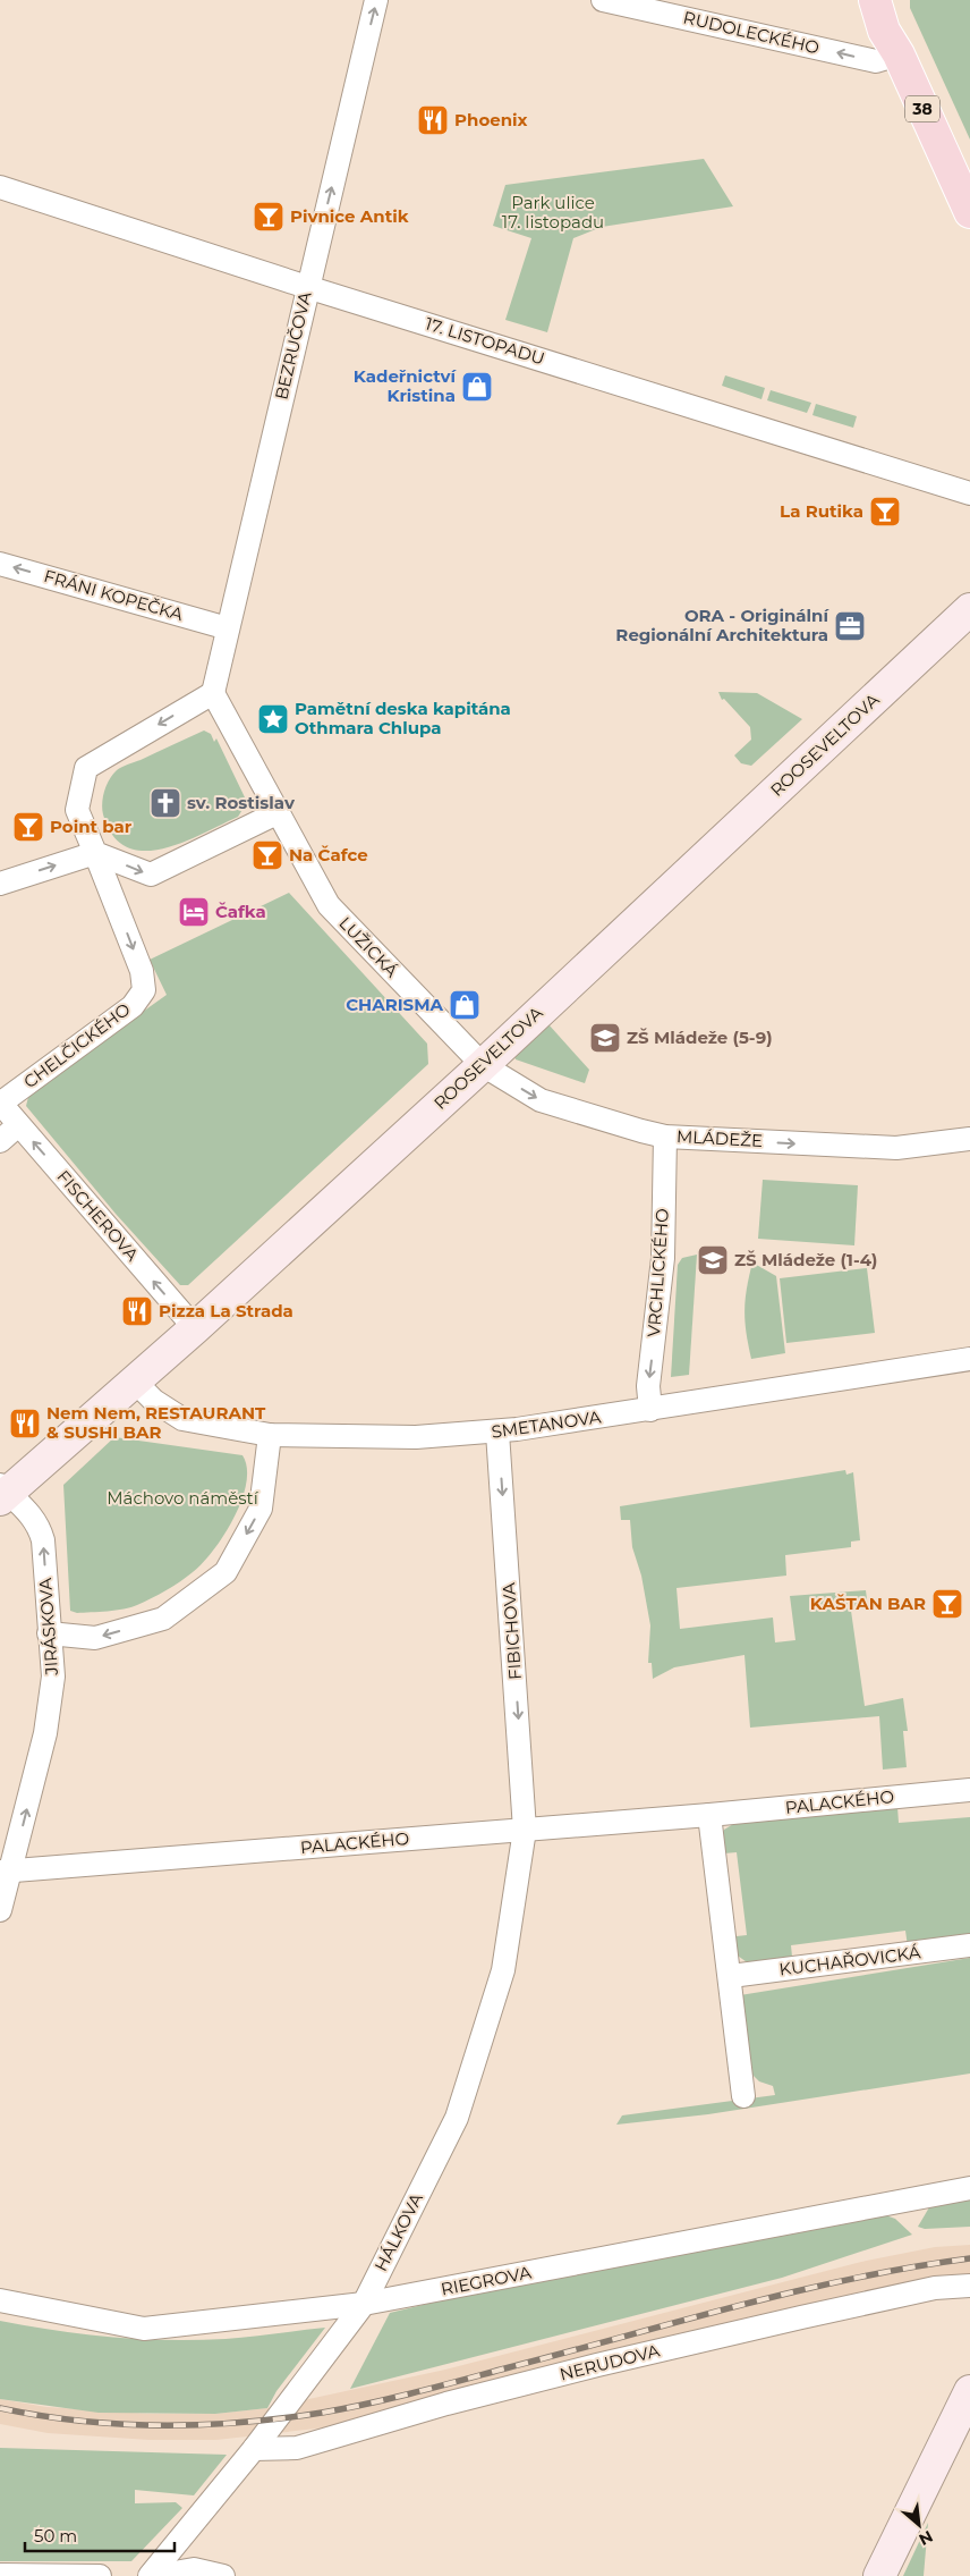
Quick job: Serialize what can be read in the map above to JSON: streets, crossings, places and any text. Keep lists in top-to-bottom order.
{
  "streets": {
    "main road": ["38", "ROOSEVELTOVA"],
    "street": [
      "RUDOLECKÉHO",
      "17. LISTOPADU",
      "BEZRUČOVA",
      "FRÁNI KOPEČKA",
      "LUŽICKÁ",
      "CHELČICKÉHO",
      "MLÁDEŽE",
      "FISCHEROVA",
      "VRCHLICKÉHO",
      "SMETANOVA",
      "JIRÁSKOVA",
      "FIBICHOVA",
      "PALACKÉHO",
      "KUCHAŘOVICKÁ",
      "HÁLKOVA",
      "RIEGROVA",
      "NERUDOVA"
    ]
  },
  "crossings": [
    ["RUDOLECKÉHO", "38"],
    ["17. LISTOPADU", "BEZRUČOVA"],
    ["BEZRUČOVA", "FRÁNI KOPEČKA"],
    ["BEZRUČOVA", "LUŽICKÁ"],
    ["BEZRUČOVA", "CHELČICKÉHO"],
    ["ROOSEVELTOVA", "LUŽICKÁ"],
    ["ROOSEVELTOVA", "MLÁDEŽE"],
    ["ROOSEVELTOVA", "FISCHEROVA"],
    ["ROOSEVELTOVA", "SMETANOVA"],
    ["ROOSEVELTOVA", "JIRÁSKOVA"],
    ["LUŽICKÁ", "CHELČICKÉHO"],
    ["LUŽICKÁ", "MLÁDEŽE"],
    ["CHELČICKÉHO", "FISCHEROVA"],
    ["MLÁDEŽE", "VRCHLICKÉHO"],
    ["VRCHLICKÉHO", "SMETANOVA"],
    ["SMETANOVA", "FIBICHOVA"],
    ["JIRÁSKOVA", "PALACKÉHO"],
    ["FIBICHOVA", "PALACKÉHO"],
    ["FIBICHOVA", "HÁLKOVA"],
    ["PALACKÉHO", "HÁLKOVA"],
    ["HÁLKOVA", "RIEGROVA"],
    ["HÁLKOVA", "NERUDOVA"]
  ],
  "one_way": [
    "RUDOLECKÉHO",
    "BEZRUČOVA",
    "FRÁNI KOPEČKA",
    "CHELČICKÉHO",
    "MLÁDEŽE",
    "FISCHEROVA",
    "VRCHLICKÉHO",
    "JIRÁSKOVA",
    "FIBICHOVA"
  ],
  "parks": ["Park ulice 17. listopadu", "Máchovo náměstí"],
  "places": {
    "restaurant": ["Phoenix", "Pizza La Strada", "Nem Nem, RESTAURANT & SUSHI BAR"],
    "bar": [
      "Pivnice Antik",
      "La Rutika",
      "Point bar",
      "Na Čafce",
      "KAŠTAN BAR"
    ],
    "shop": ["Kadeřnictví Kristina", "CHARISMA"],
    "office": ["ORA - Originální Regionální Architektura"],
    "place": ["Pamětní deska kapitána Othmara Chlupa"],
    "church": ["sv. Rostislav"],
    "hotel": ["Čafka"],
    "school or university": ["ZŠ Mládeže (5-9)", "ZŠ Mládeže (1-4)"]
  },
  "scale_bar": "50 m",
  "north": "bottom right"
}
